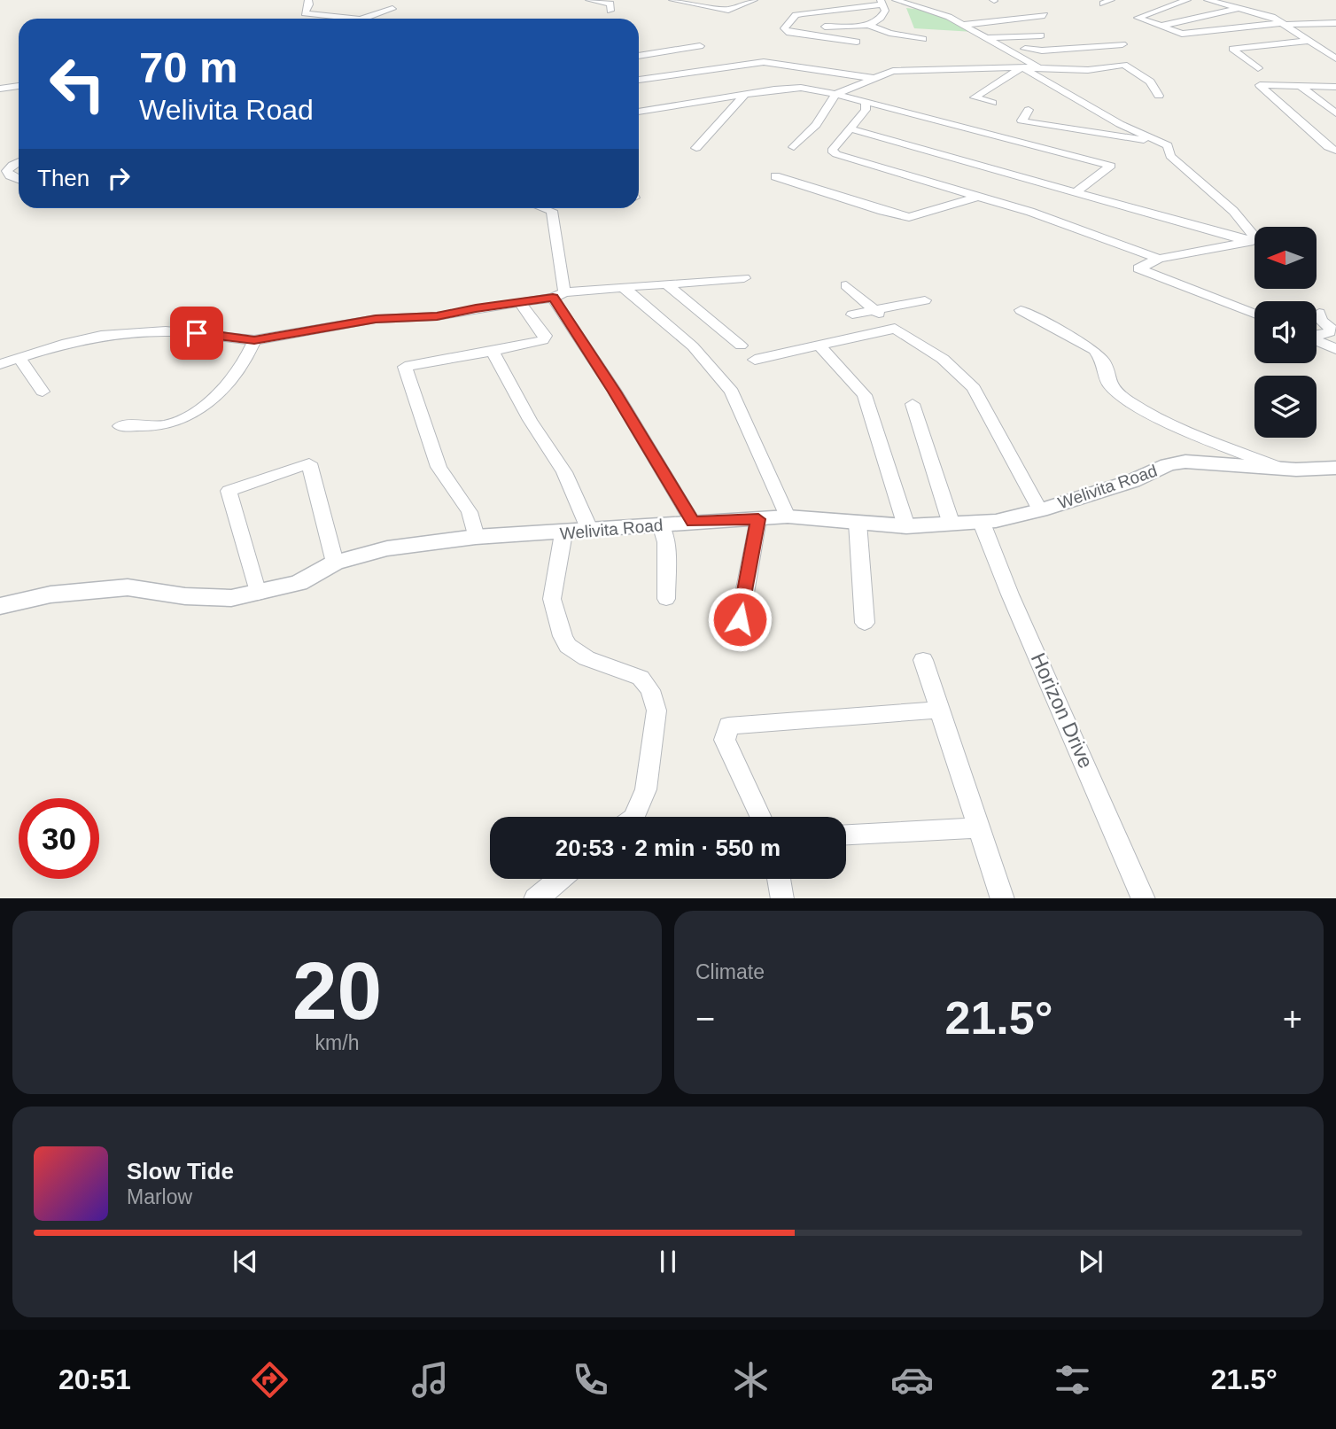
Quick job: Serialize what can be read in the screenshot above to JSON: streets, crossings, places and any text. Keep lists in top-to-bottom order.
{
  "streets": {
    "street": ["Welivita Road", "Horizon Drive"]
  },
  "crossings": [
    ["Welivita Road", "Horizon Drive"]
  ],
  "north": "left",
  "page": {
    "turn": ["70 m", "Welivita Road"],
    "then": "Then",
    "limit": "30",
    "trip": "20:53 · 2 min · 550 m",
    "tile": [
      ["20", "km/h"],
      "Climate"
    ],
    "heat": ["−", "21.5°", "+"],
    "song": ["Slow Tide", "Marlow"],
    "tabs": ["20:51", "21.5°"]
  }
}
